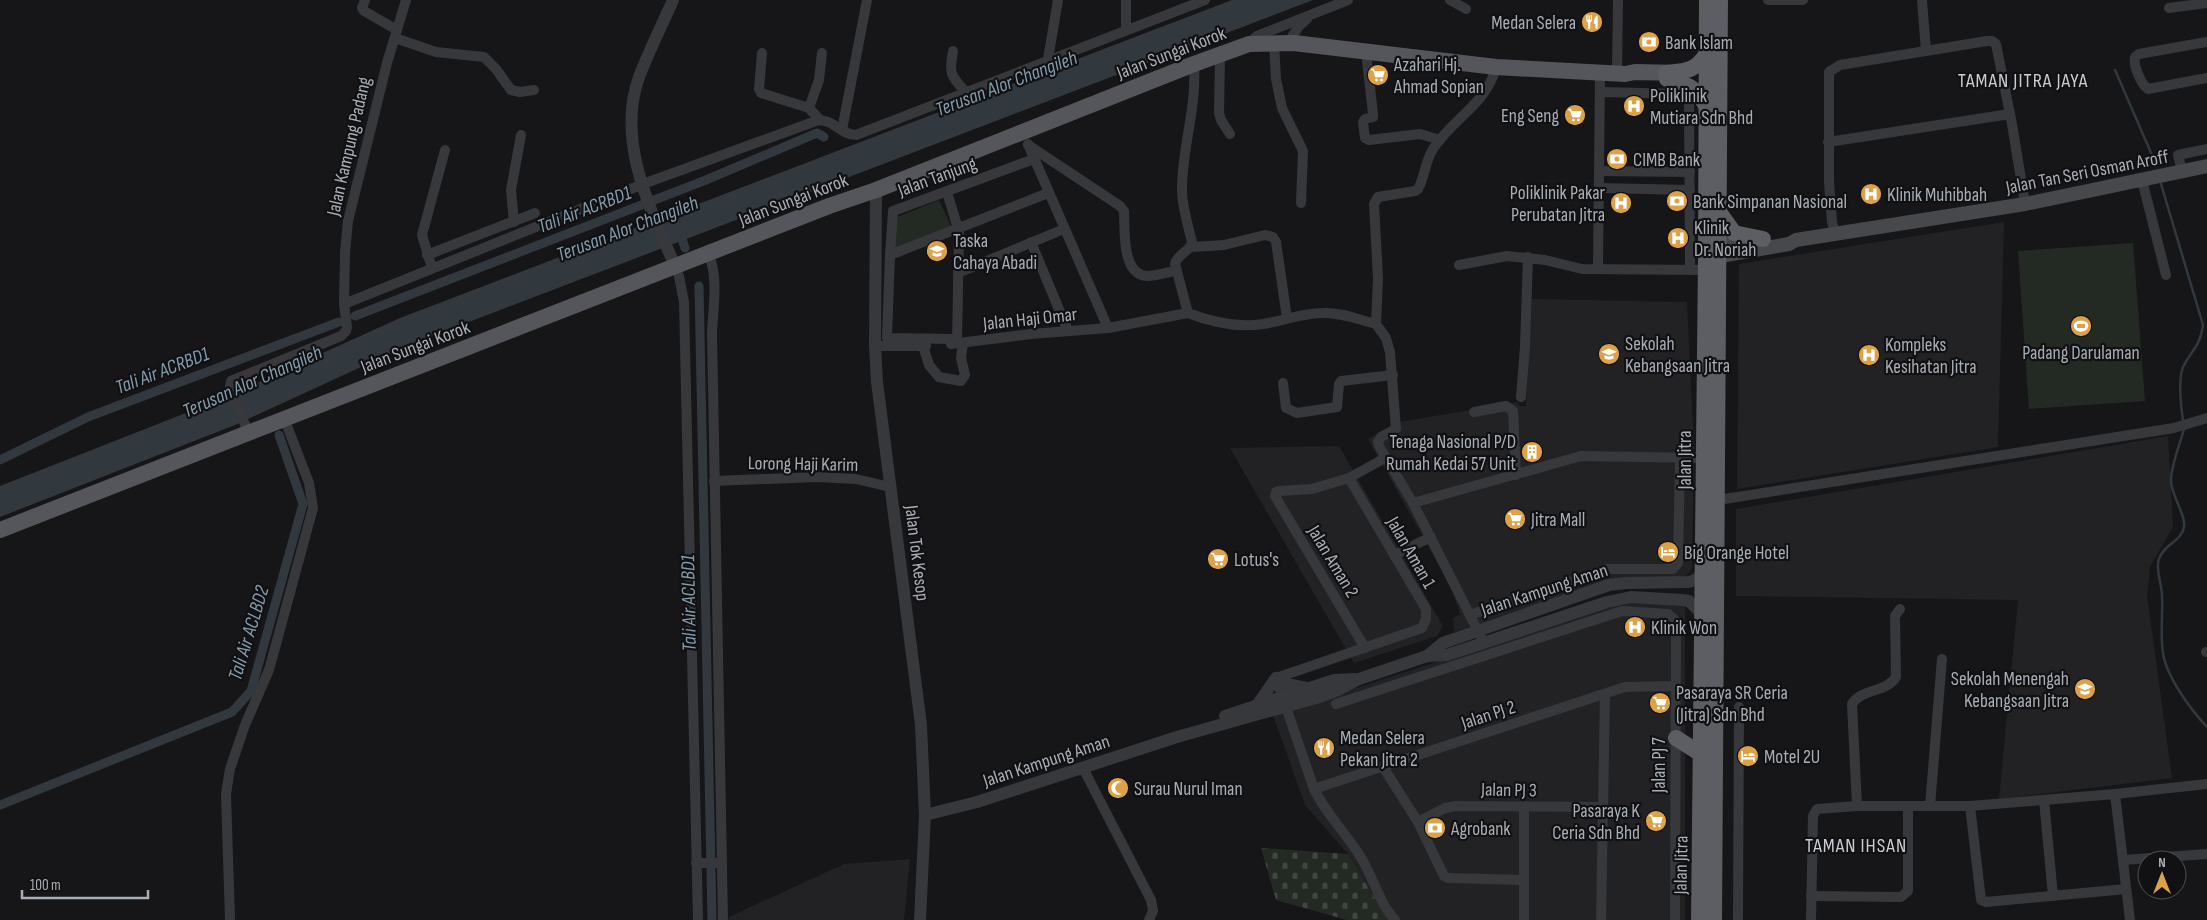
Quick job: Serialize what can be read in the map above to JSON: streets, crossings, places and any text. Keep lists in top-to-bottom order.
{
  "streets": {
    "highway": ["Jalan Jitra"],
    "main road": ["Jalan Sungai Korok", "Jalan Tan Seri Osman Aroff"],
    "street": [
      "Jalan Kampung Padang",
      "Jalan Tanjung",
      "Jalan Haji Omar",
      "Lorong Haji Karim",
      "Jalan Aman 1",
      "Jalan Tok Kesop",
      "Jalan Aman 2",
      "Jalan Kampung Aman",
      "Jalan PJ 2",
      "Jalan PJ 7",
      "Jalan PJ 3"
    ]
  },
  "crossings": [
    ["Jalan Sungai Korok", "Jalan Kampung Padang"],
    ["Jalan Sungai Korok", "Jalan Jitra"],
    ["Jalan Sungai Korok", "Jalan Tok Kesop"],
    ["Jalan Tan Seri Osman Aroff", "Jalan Jitra"],
    ["Jalan Haji Omar", "Jalan Tok Kesop"],
    ["Jalan Jitra", "Jalan Kampung Aman"],
    ["Lorong Haji Karim", "Jalan Tok Kesop"],
    ["Jalan Aman 1", "Jalan Aman 2"],
    ["Jalan Tok Kesop", "Jalan Kampung Aman"],
    ["Jalan PJ 2", "Jalan PJ 7"]
  ],
  "districts": ["TAMAN JITRA JAYA", "TAMAN IHSAN"],
  "water": [
    "Terusan Alor Changileh",
    "Tali Air ACRBD1",
    "Tali Air ACLBD1",
    "Tali Air ACLBD2"
  ],
  "places": {
    "restaurant": ["Medan Selera", "Medan Selera Pekan Jitra 2"],
    "bank": [
      "Bank Islam",
      "CIMB Bank",
      "Bank Simpanan Nasional",
      "Agrobank"
    ],
    "supermarket": [
      "Azahari Hj. Ahmad Sopian",
      "Eng Seng",
      "Jitra Mall",
      "Lotus's",
      "Pasaraya SR Ceria (Jitra) Sdn Bhd",
      "Pasaraya K Ceria Sdn Bhd"
    ],
    "hospital": [
      "Poliklinik Mutiara Sdn Bhd",
      "Klinik Muhibbah",
      "Poliklinik Pakar Perubatan Jitra",
      "Klinik Dr. Noriah",
      "Kompleks Kesihatan Jitra",
      "Klinik Won"
    ],
    "school or university": ["Taska Cahaya Abadi", "Sekolah Kebangsaan Jitra", "Sekolah Menengah Kebangsaan Jitra"],
    "sports": ["Padang Darulaman"],
    "building": ["Tenaga Nasional P/D Rumah Kedai 57 Unit"],
    "hotel": ["Big Orange Hotel", "Motel 2U"],
    "mosque": ["Surau Nurul Iman"]
  },
  "scale_bar": "100 m",
  "north": "top"
}
